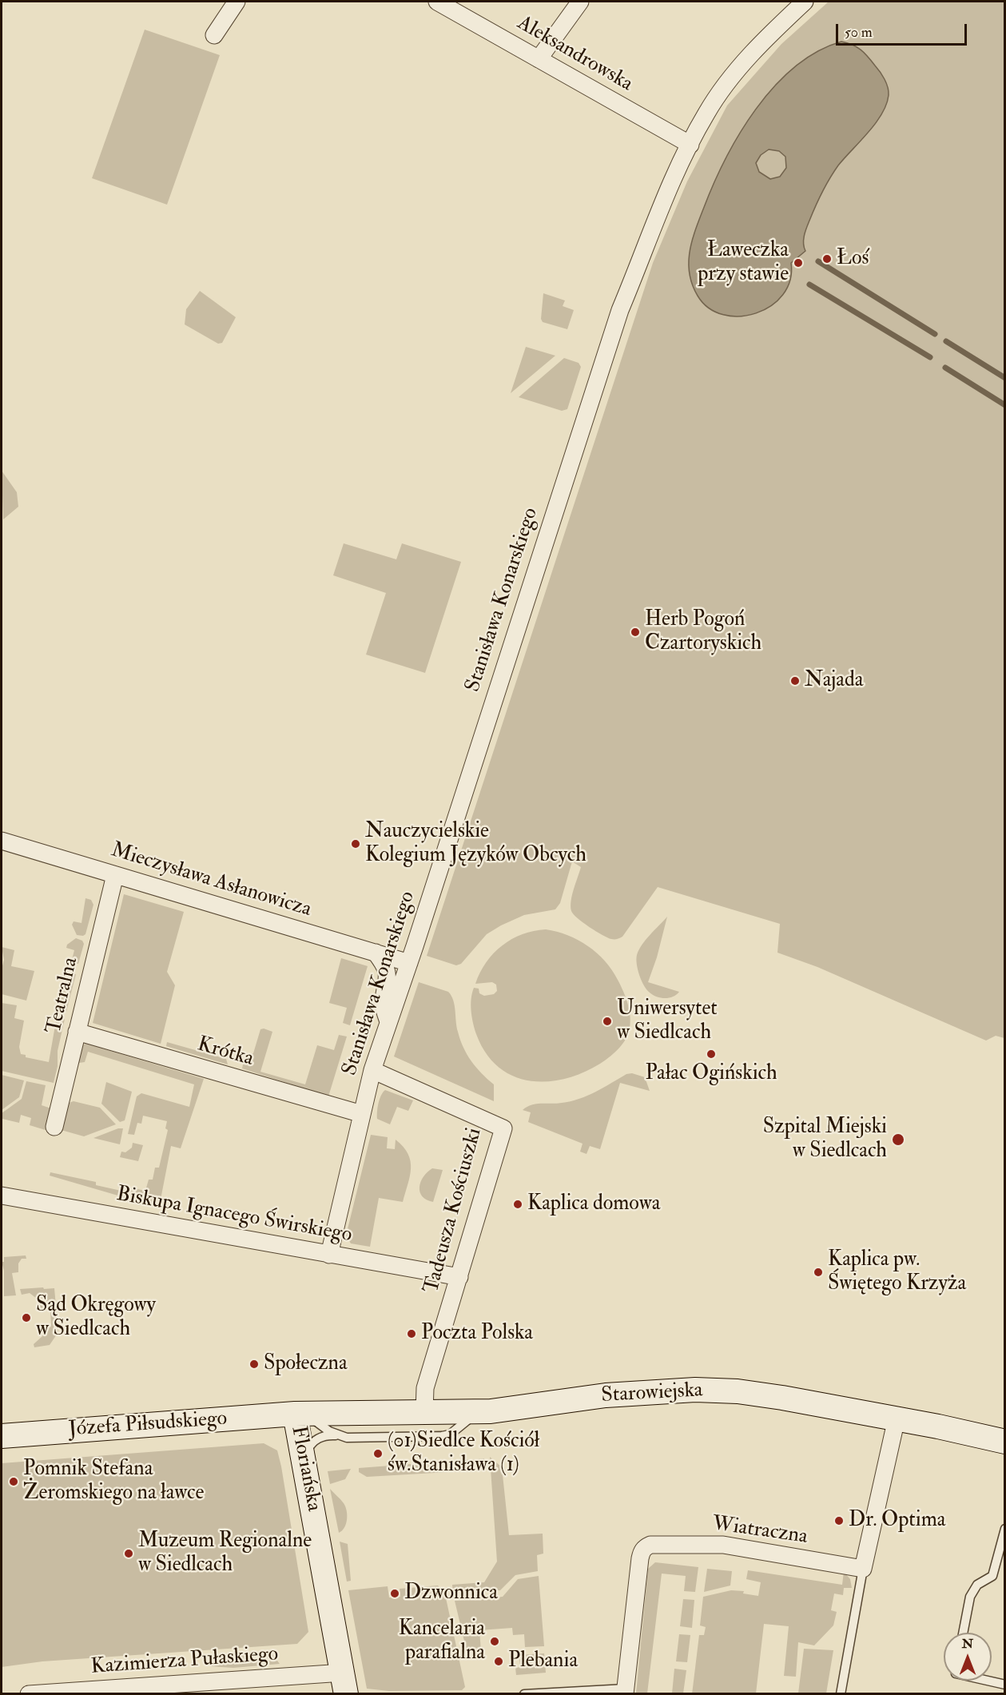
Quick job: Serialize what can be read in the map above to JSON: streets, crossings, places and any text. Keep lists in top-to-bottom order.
{
  "streets": {
    "main road": ["Starowiejska", "Józefa Piłsudskiego", "Floriańska"],
    "street": [
      "Aleksandrowska",
      "Stanisława Konarskiego",
      "Mieczysława Asłanowicza",
      "Teatralna",
      "Krótka",
      "Tadeusza Kościuszki",
      "Biskupa Ignacego Świrskiego",
      "Wiatraczna",
      "Kazimierza Pułaskiego"
    ]
  },
  "crossings": [
    ["Aleksandrowska", "Stanisława Konarskiego"],
    ["Stanisława Konarskiego", "Mieczysława Asłanowicza"],
    ["Stanisława Konarskiego", "Krótka"],
    ["Stanisława Konarskiego", "Tadeusza Kościuszki"],
    ["Stanisława Konarskiego", "Biskupa Ignacego Świrskiego"],
    ["Mieczysława Asłanowicza", "Teatralna"],
    ["Teatralna", "Krótka"],
    ["Tadeusza Kościuszki", "Biskupa Ignacego Świrskiego"],
    ["Tadeusza Kościuszki", "Starowiejska"],
    ["Starowiejska", "Józefa Piłsudskiego"],
    ["Starowiejska", "Floriańska"],
    ["Józefa Piłsudskiego", "Floriańska"],
    ["Floriańska", "Kazimierza Pułaskiego"]
  ],
  "places": [
    "Łoś",
    "Ławeczka przy stawie",
    "Herb Pogoń Czartoryskich",
    "Najada",
    "Nauczycielskie Kolegium Języków Obcych",
    "Uniwersytet w Siedlcach",
    "Pałac Ogińskich",
    "Szpital Miejski w Siedlcach",
    "Kaplica domowa",
    "Kaplica pw. Świętego Krzyża",
    "Sąd Okręgowy w Siedlcach",
    "Poczta Polska",
    "Społeczna",
    "(01)Siedlce Kościół św.Stanisława (1)",
    "Pomnik Stefana Żeromskiego na ławce",
    "Dr. Optima",
    "Muzeum Regionalne w Siedlcach",
    "Dzwonnica",
    "Kancelaria parafialna",
    "Plebania"
  ],
  "scale_bar": "50 m",
  "north": "top"
}
